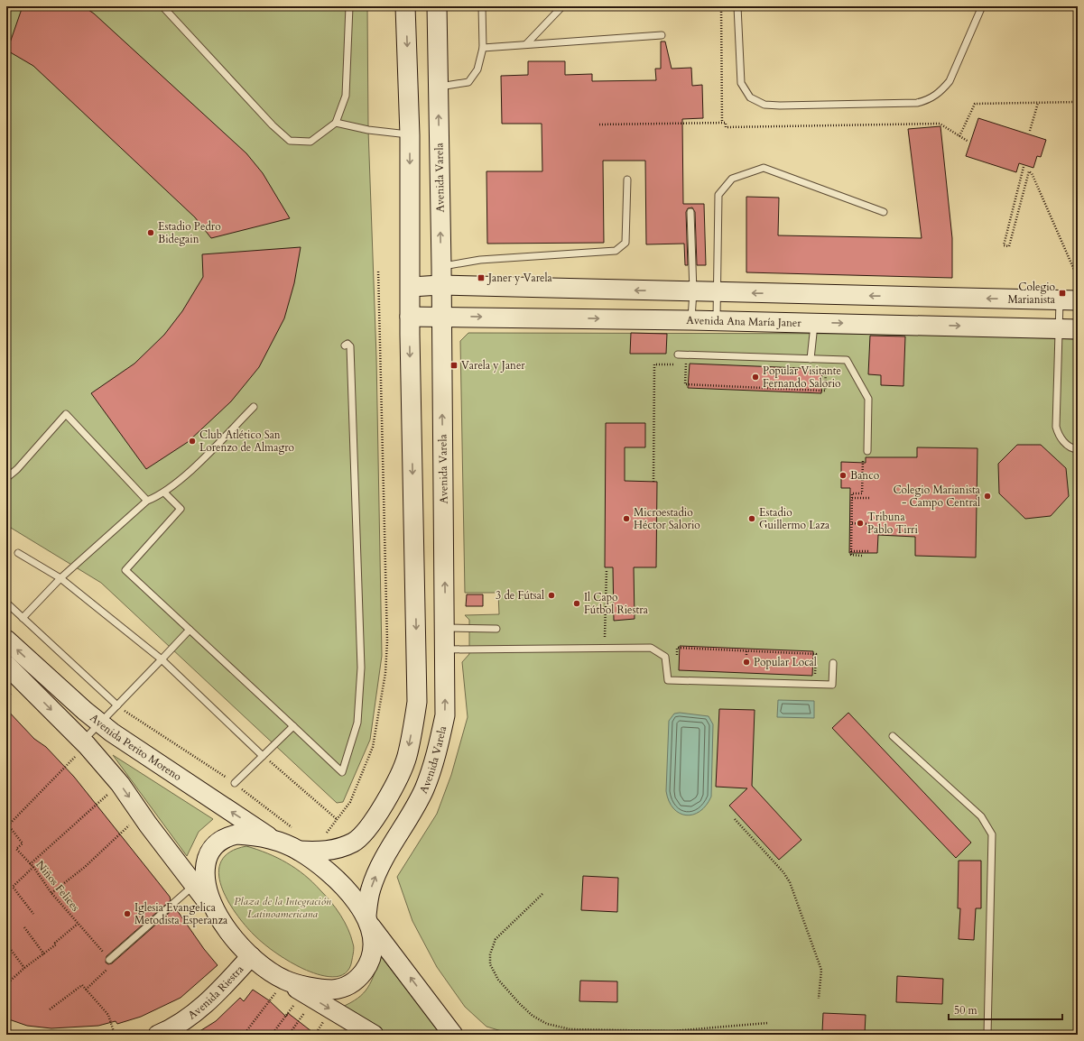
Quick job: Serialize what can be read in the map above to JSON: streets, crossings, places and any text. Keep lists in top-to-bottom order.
{
  "streets": {
    "main road": [
      "Avenida Varela",
      "Avenida Ana María Janer",
      "Avenida Perito Moreno",
      "Avenida Riestra"
    ],
    "path": ["Niños Felices"]
  },
  "crossings": [
    ["Avenida Varela", "Avenida Ana María Janer"]
  ],
  "parks": ["Plaza de la Integración Latinoamericana"],
  "places": {
    "other": [
      "Estadio Pedro Bidegain",
      "Popular Visitante Fernando Salorio",
      "Club Atlético San Lorenzo de Almagro",
      "Banco",
      "Colegio Marianista - Campo Central",
      "Microestadio Héctor Salorio",
      "Estadio Guillermo Laza",
      "Tribuna Pablo Tirri",
      "3 de Fútsal",
      "Il Capo Fútbol Riestra",
      "Popular Local",
      "Iglesia Evangelica Metodista Esperanza"
    ],
    "transit": ["Janer y Varela", "Colegio Marianista", "Varela y Janer"]
  },
  "scale_bar": "50 m"
}
